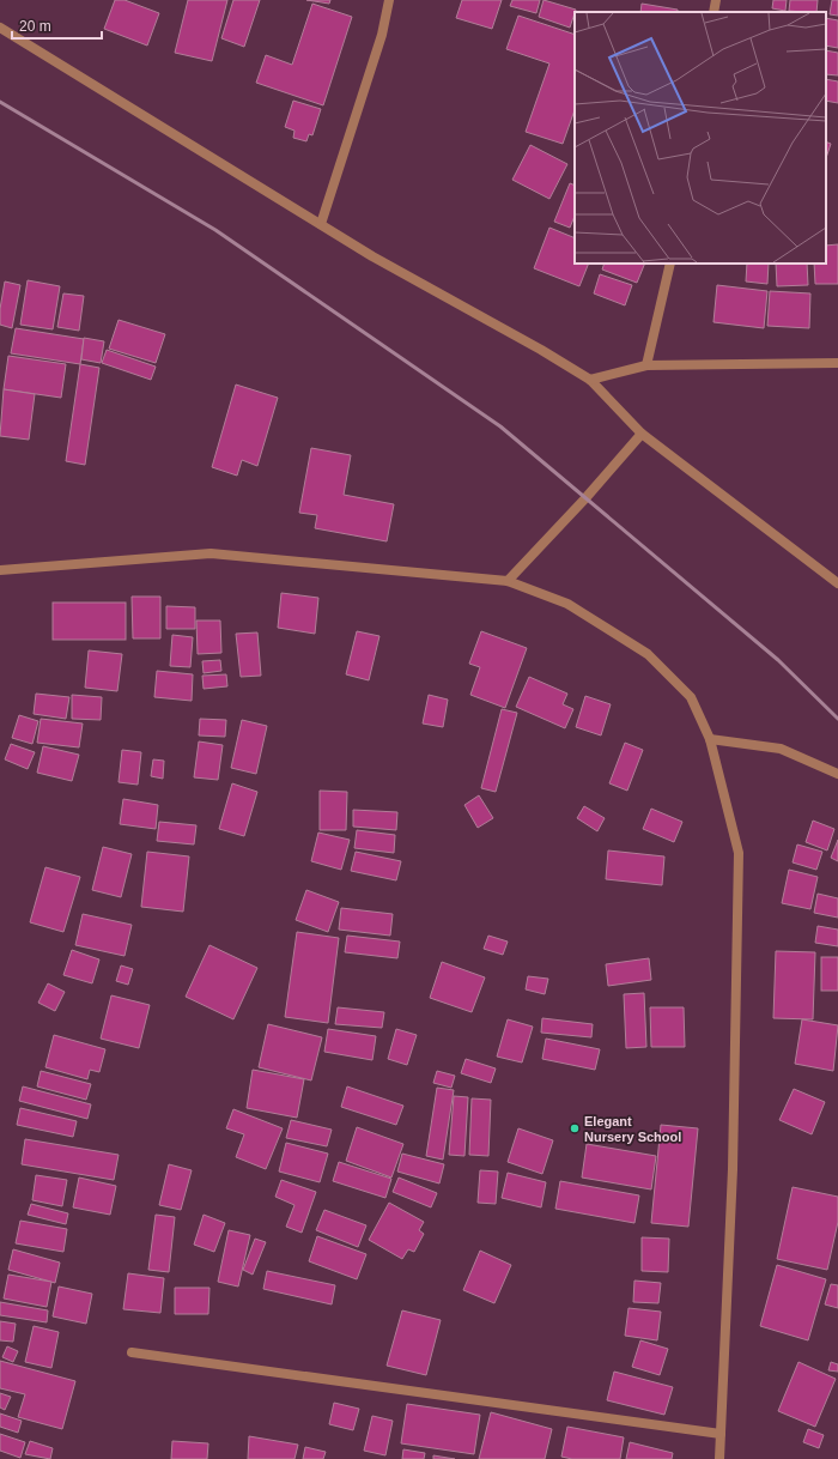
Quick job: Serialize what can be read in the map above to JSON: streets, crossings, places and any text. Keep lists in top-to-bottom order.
{
  "places": ["Elegant Nursery School"],
  "scale_bar": "20 m"
}
